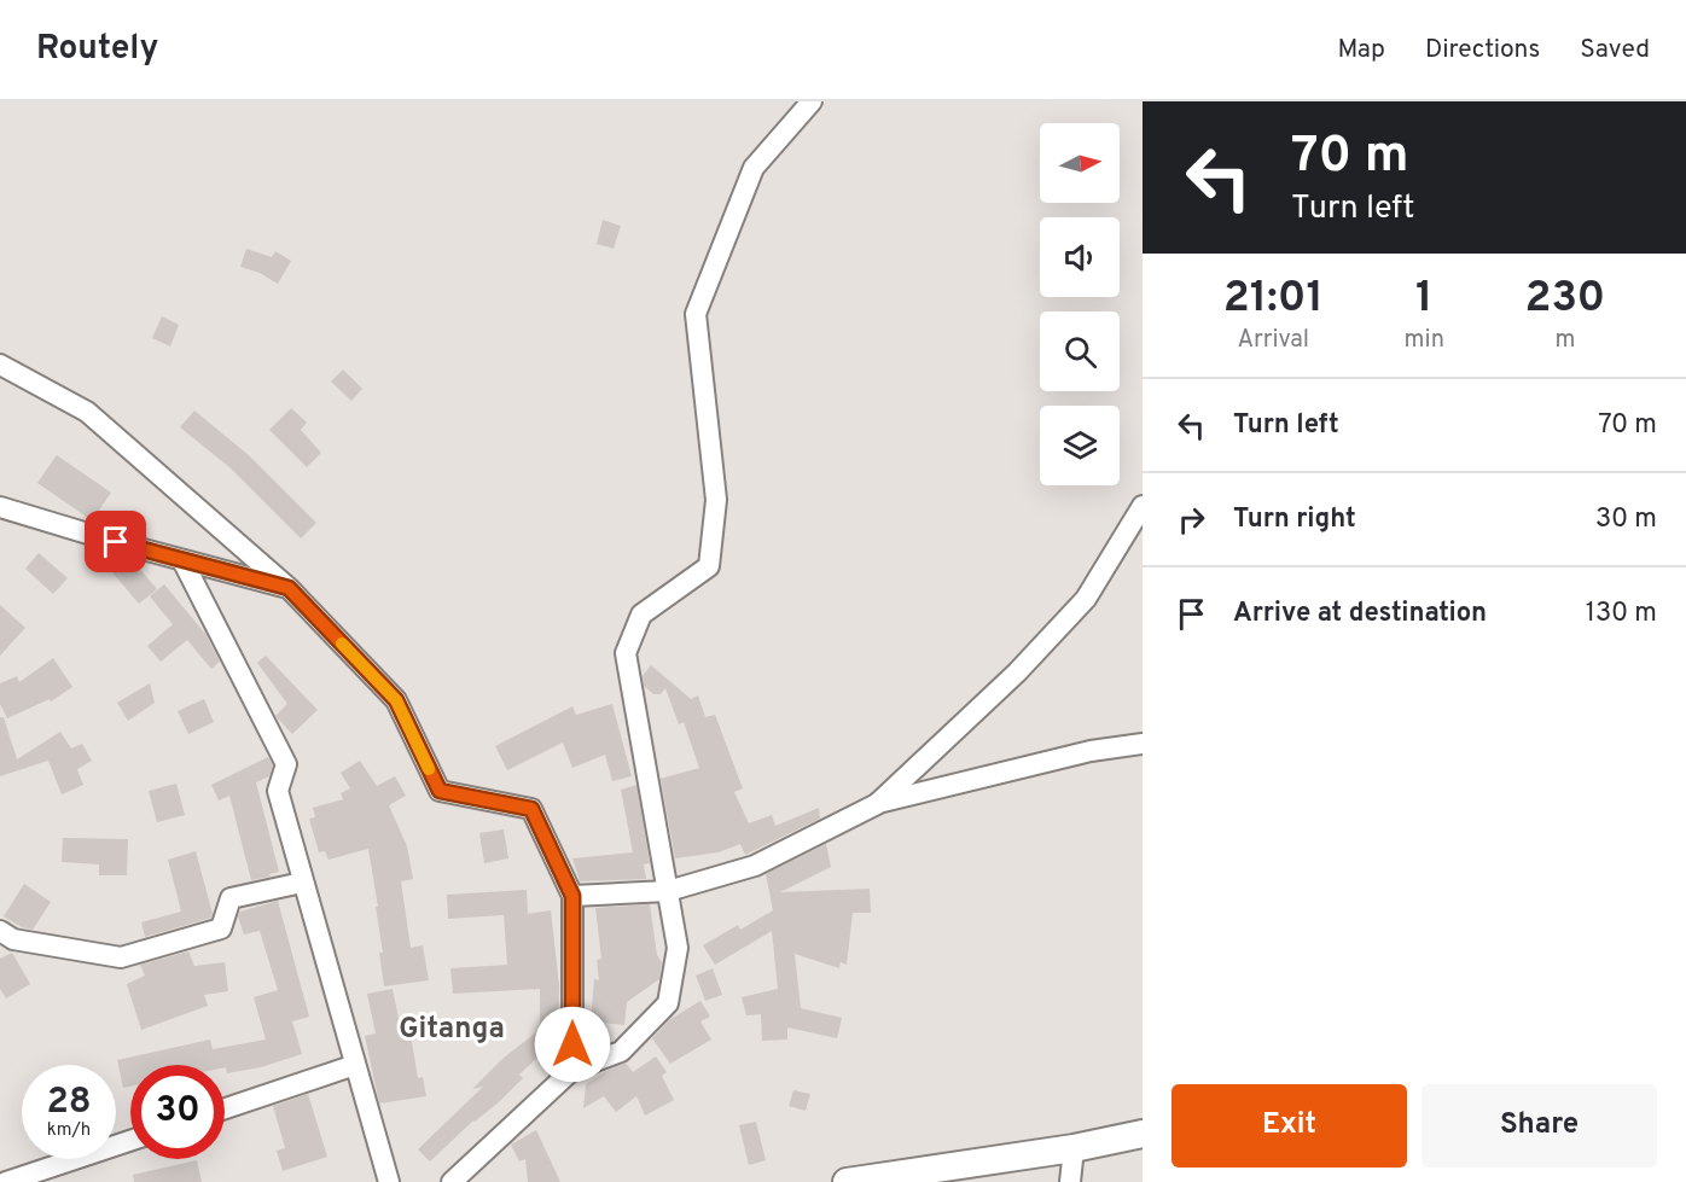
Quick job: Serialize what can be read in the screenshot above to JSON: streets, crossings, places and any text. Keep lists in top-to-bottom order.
{
  "districts": ["Gitanga"],
  "north": "right",
  "page": {
    "header": "Routely",
    "nav": ["Map", "Directions", "Saved"],
    "turn": ["70 m", "Turn left"],
    "eta": [
      "21:01",
      "Arrival",
      "1",
      "min",
      "230",
      "m"
    ],
    "list": [
      {
        "name": "Turn left",
        "value": "70 m"
      },
      {
        "name": "Turn right",
        "value": "30 m"
      },
      {
        "name": "Arrive at destination",
        "value": "130 m"
      }
    ],
    "speed": "28 km/h",
    "limit": "30",
    "buttons": ["Exit", "Share"]
  }
}
